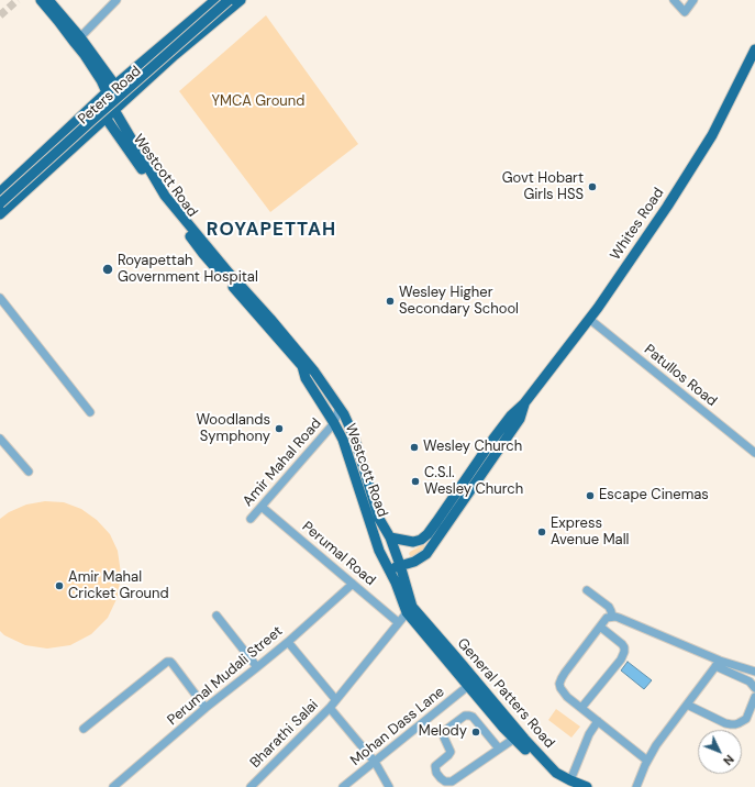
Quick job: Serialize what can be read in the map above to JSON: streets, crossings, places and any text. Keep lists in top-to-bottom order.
{
  "streets": {
    "main road": [
      "Peters Road",
      "Westcott Road",
      "Whites Road",
      "General Patters Road"
    ],
    "street": [
      "Patullos Road",
      "Amir Mahal Road",
      "Perumal Road",
      "Perumal Mudali Street",
      "Mohan Dass Lane",
      "Bharathi Salai"
    ]
  },
  "crossings": [
    ["Peters Road", "Westcott Road"],
    ["Westcott Road", "Whites Road"],
    ["Westcott Road", "Amir Mahal Road"],
    ["Westcott Road", "General Patters Road"],
    ["Westcott Road", "Bharathi Salai"],
    ["Whites Road", "Patullos Road"],
    ["Amir Mahal Road", "Perumal Road"],
    ["Perumal Road", "Perumal Mudali Street"],
    ["Perumal Road", "Bharathi Salai"],
    ["General Patters Road", "Mohan Dass Lane"],
    ["General Patters Road", "Bharathi Salai"]
  ],
  "districts": ["ROYAPETTAH"],
  "parks": ["YMCA Ground"],
  "places": [
    "Govt Hobart Girls HSS",
    "Royapettah Government Hospital",
    "Wesley Higher Secondary School",
    "Woodlands Symphony",
    "Wesley Church",
    "C.S.I. Wesley Church",
    "Escape Cinemas",
    "Express Avenue Mall",
    "Amir Mahal Cricket Ground",
    "Melody"
  ],
  "north": "bottom right"
}
